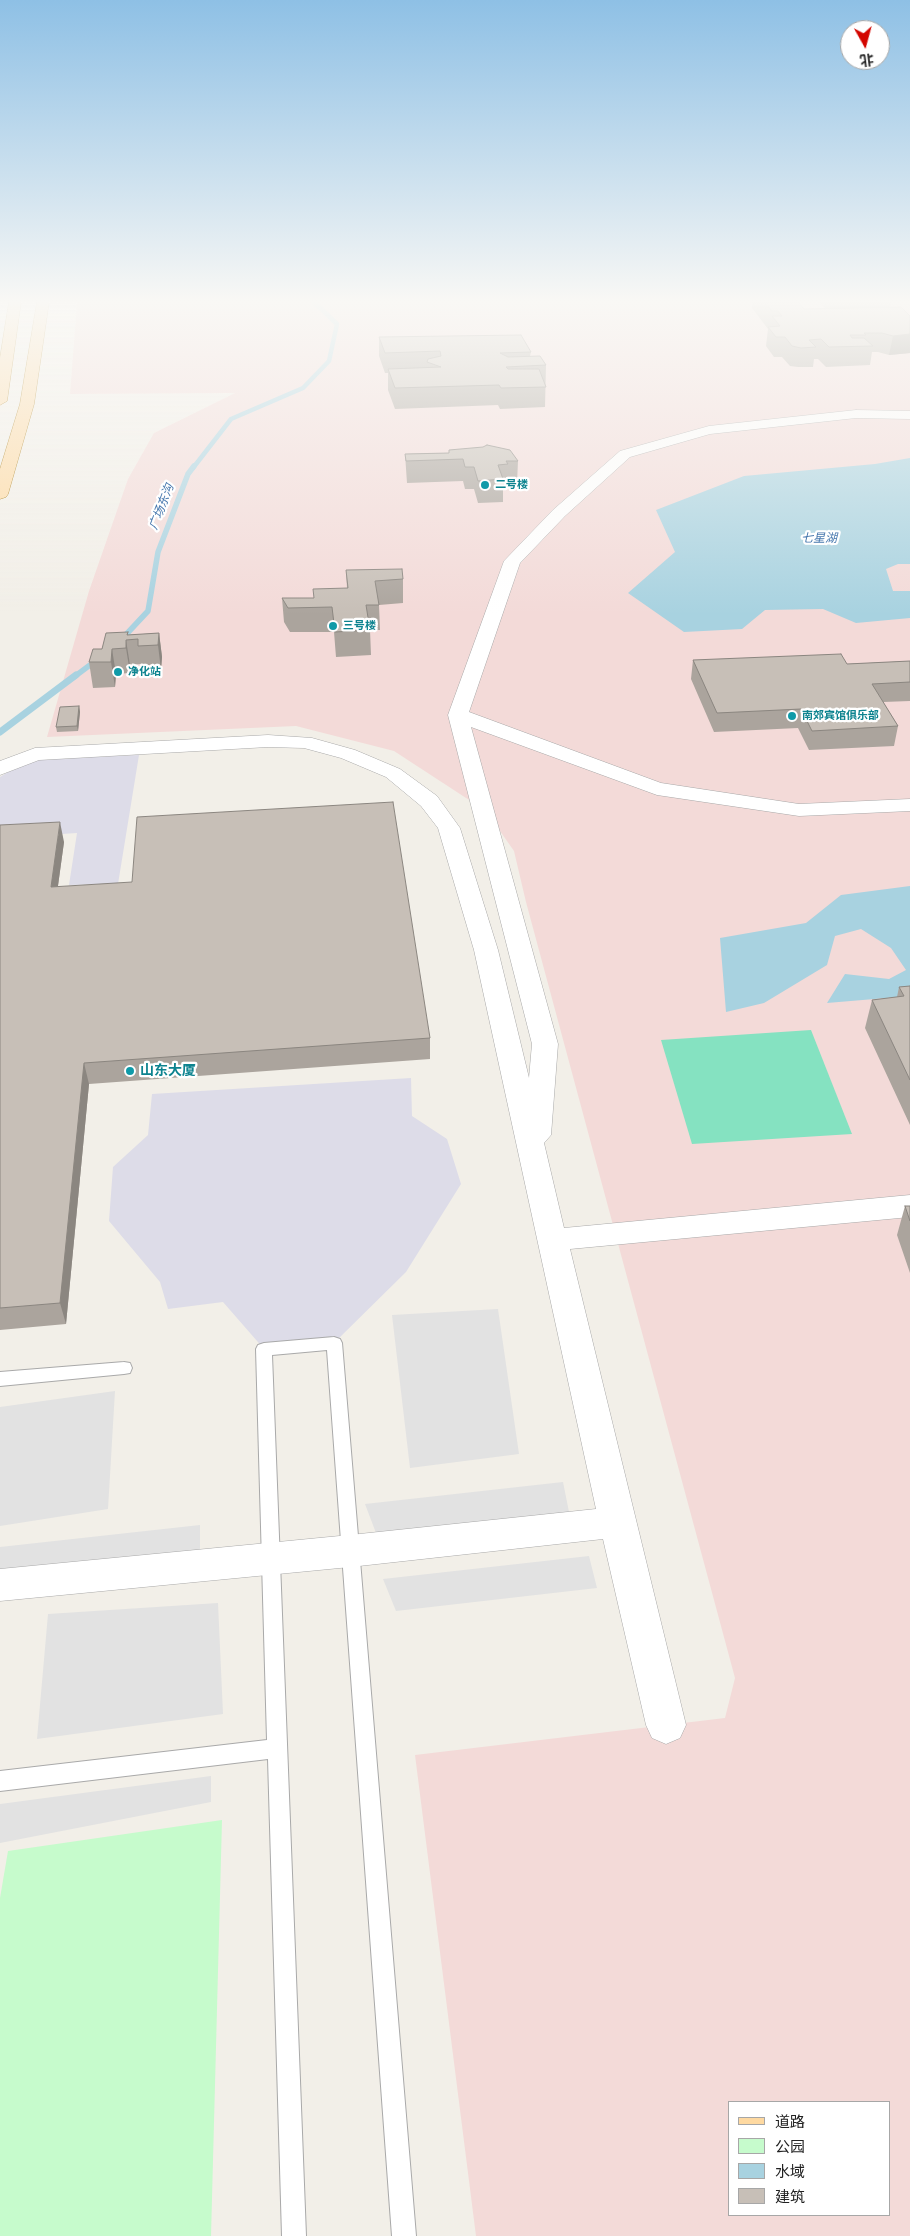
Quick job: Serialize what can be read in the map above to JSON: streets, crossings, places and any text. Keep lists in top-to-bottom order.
{
  "water": ["广场东沟", "七星湖"],
  "places": [
    "二号楼",
    "三号楼",
    "净化站",
    "南郊宾馆俱乐部",
    "山东大厦"
  ],
  "legend": [
    "道路",
    "公园",
    "水域",
    "建筑"
  ],
  "north": "bottom"
}
